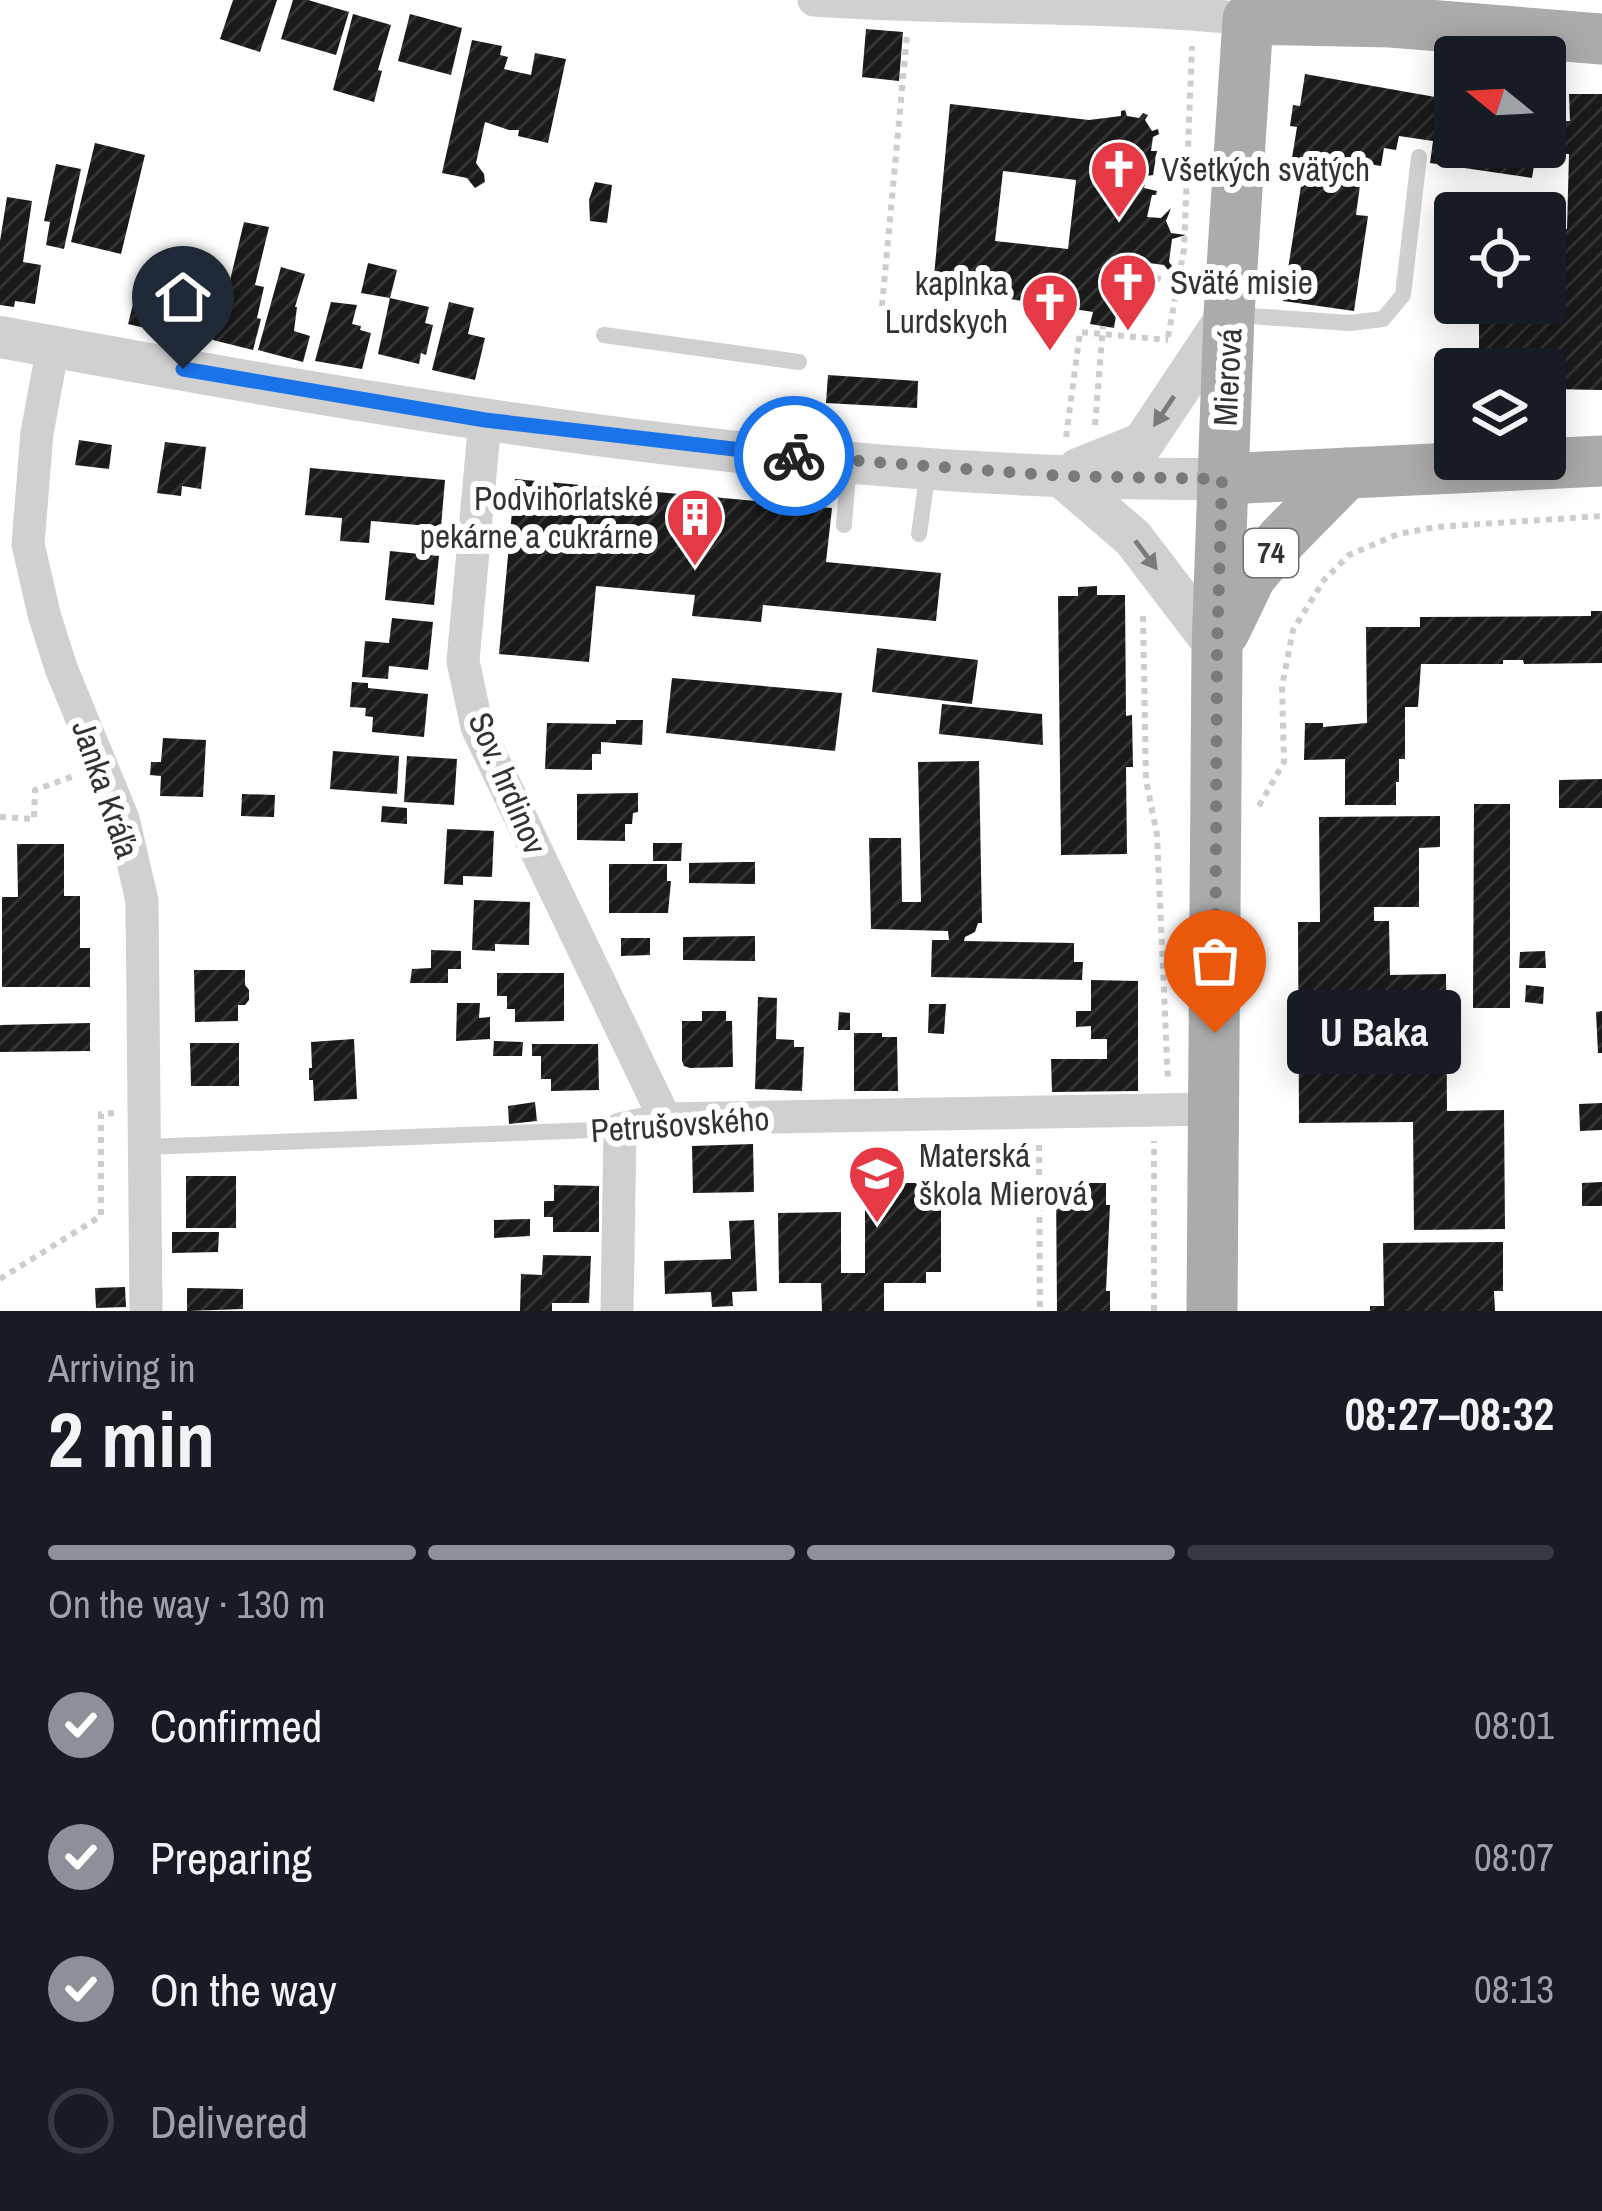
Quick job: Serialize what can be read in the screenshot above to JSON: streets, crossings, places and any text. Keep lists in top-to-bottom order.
{
  "streets": {
    "main road": ["Mierová", "74"],
    "street": ["Sov. hrdinov", "Janka Kráľa", "Petrušovského"]
  },
  "crossings": [
    ["Mierová", "74"],
    ["Mierová", "Petrušovského"],
    ["Sov. hrdinov", "Petrušovského"],
    ["Janka Kráľa", "Petrušovského"]
  ],
  "places": {
    "church": ["Všetkých svätých", "Sväté misie", "kaplnka Lurdskych"],
    "building": ["Podvihorlatské pekárne a cukrárne"],
    "other": ["U Baka"],
    "school or university": ["Materská škola Mierová"]
  },
  "north": "left",
  "page": {
    "bubble": "U Baka",
    "heading": ["2 min", "Arriving in", "08:27–08:32"],
    "bar": "On the way · 130 m",
    "list": [
      ["Confirmed", "08:01"],
      ["Preparing", "08:07"],
      ["On the way", "08:13"],
      "Delivered"
    ]
  }
}
